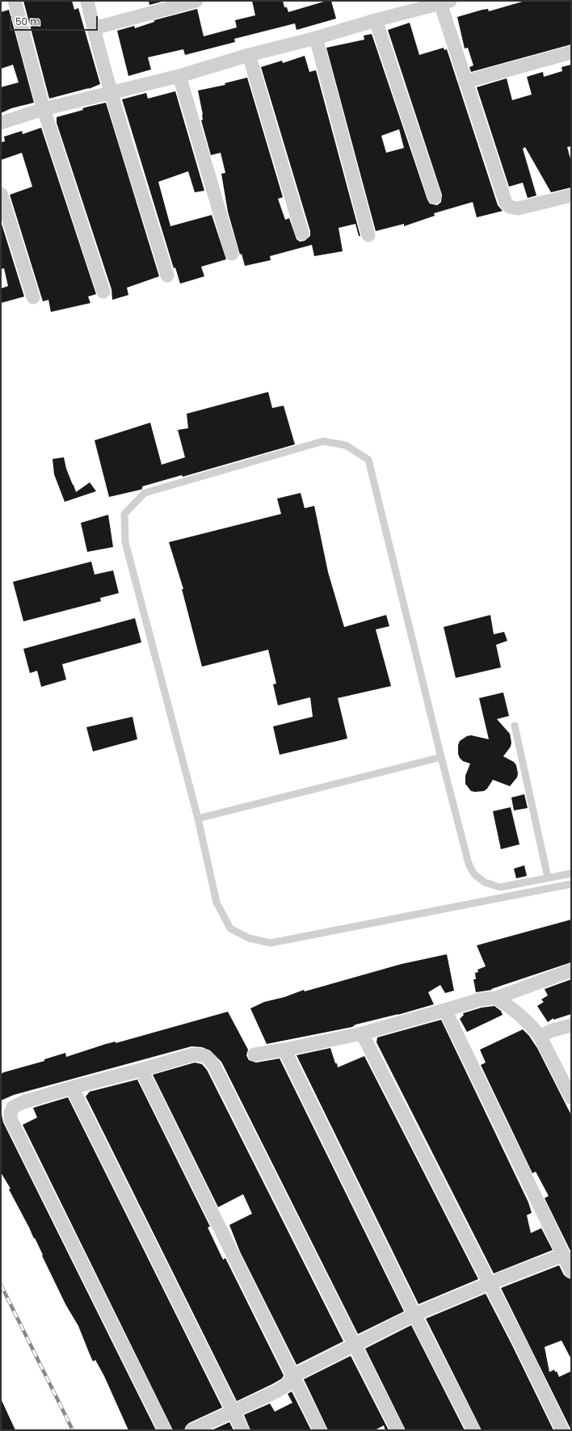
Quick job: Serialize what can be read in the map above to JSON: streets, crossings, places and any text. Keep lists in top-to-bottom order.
{
  "scale_bar": "50 m"
}
